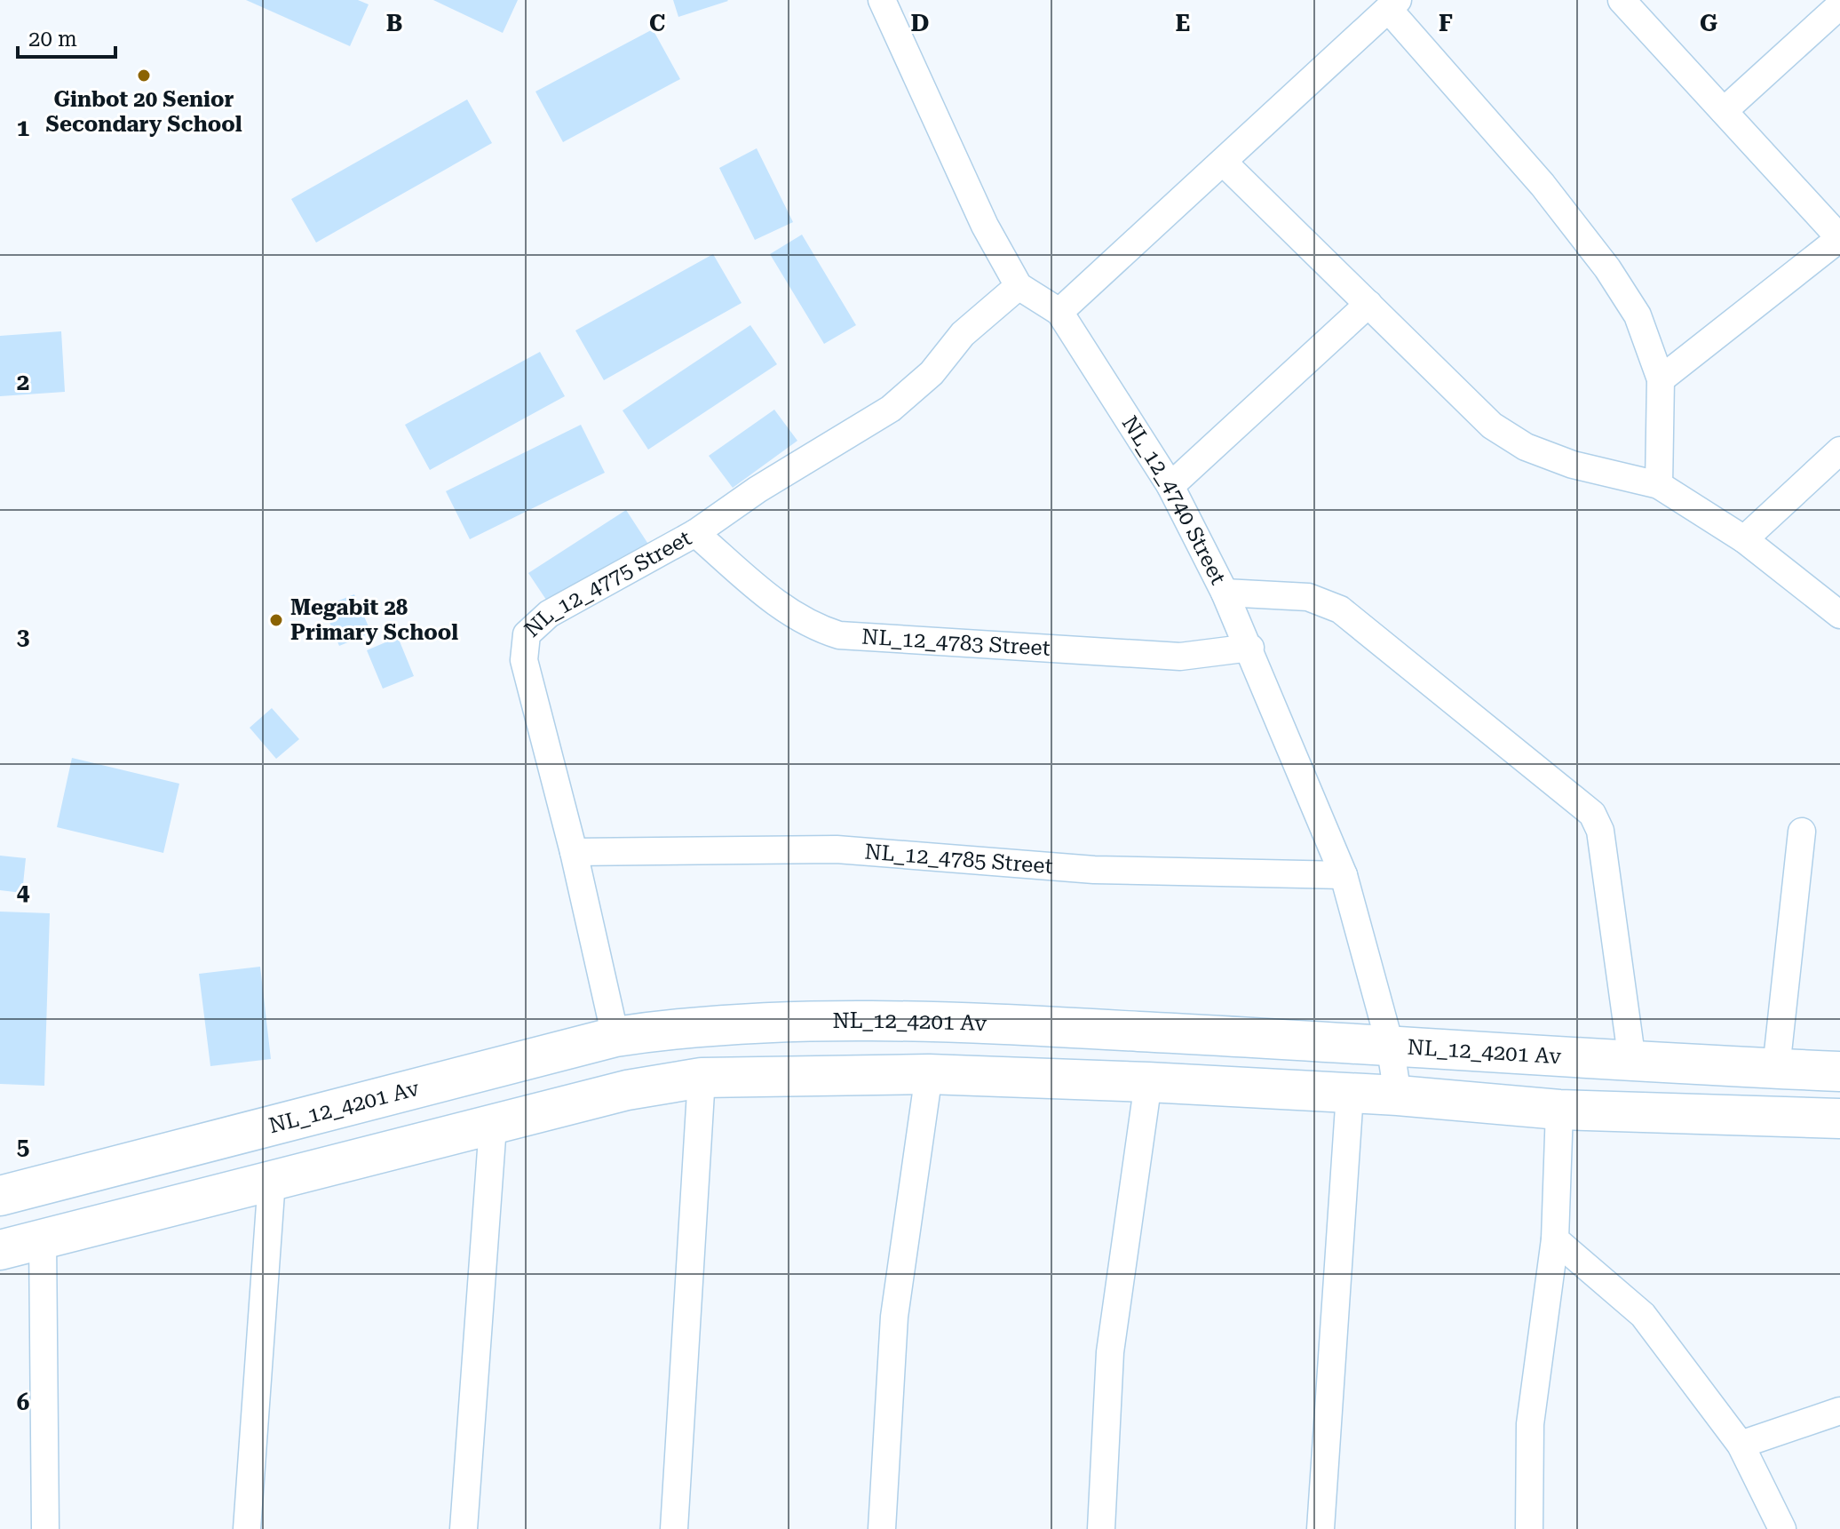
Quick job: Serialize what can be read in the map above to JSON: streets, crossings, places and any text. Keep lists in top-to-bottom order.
{
  "streets": {
    "main road": ["NL_12_4201 Av"],
    "street": [
      "NL_12_4740 Street",
      "NL_12_4775 Street",
      "NL_12_4783 Street",
      "NL_12_4785 Street"
    ]
  },
  "crossings": [
    ["NL_12_4740 Street", "NL_12_4775 Street"],
    ["NL_12_4740 Street", "NL_12_4783 Street"],
    ["NL_12_4740 Street", "NL_12_4785 Street"],
    ["NL_12_4740 Street", "NL_12_4201 Av"],
    ["NL_12_4775 Street", "NL_12_4783 Street"],
    ["NL_12_4775 Street", "NL_12_4785 Street"],
    ["NL_12_4775 Street", "NL_12_4201 Av"]
  ],
  "places": ["Ginbot 20 Senior Secondary School", "Megabit 28 Primary School"],
  "scale_bar": "20 m",
  "grid": {
    "columns": [
      "B",
      "C",
      "D",
      "E",
      "F",
      "G"
    ],
    "rows": [
      "1",
      "2",
      "3",
      "4",
      "5",
      "6"
    ]
  }
}
